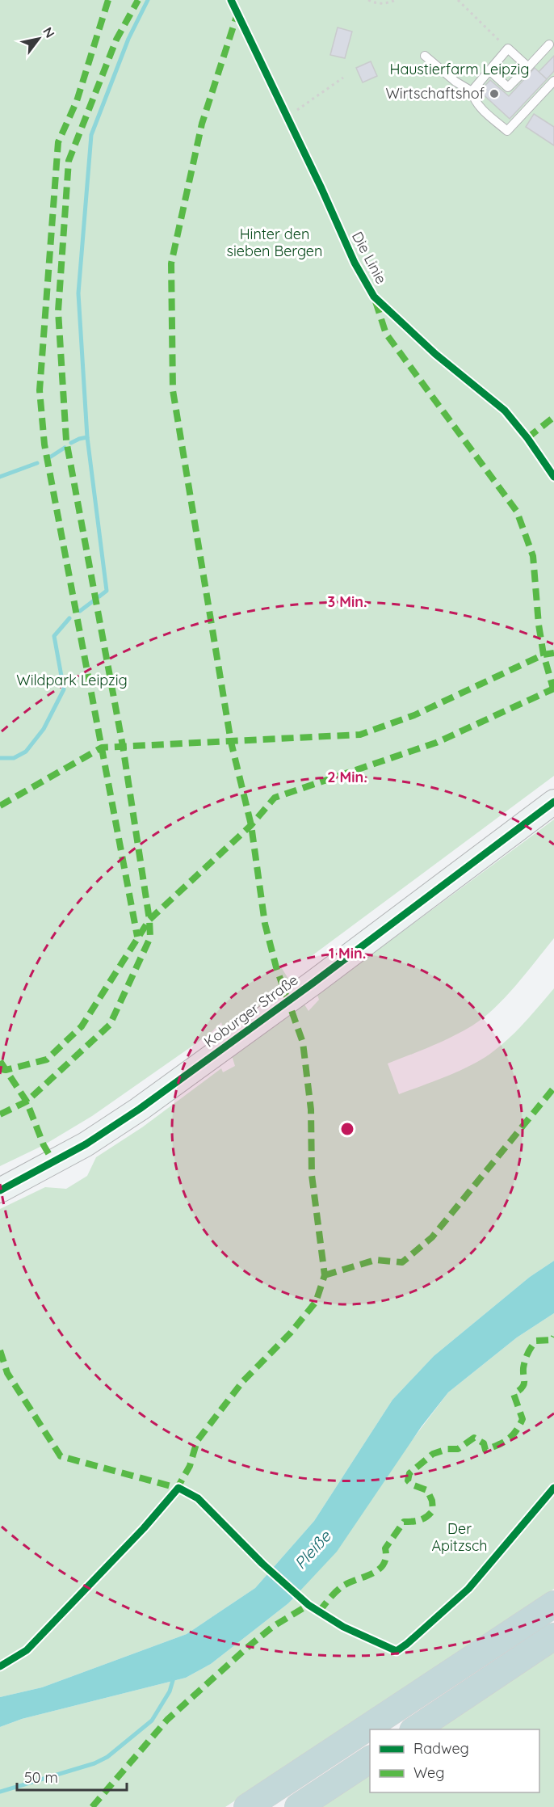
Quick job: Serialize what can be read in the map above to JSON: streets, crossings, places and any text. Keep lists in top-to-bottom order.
{
  "streets": {
    "main road": ["Koburger Straße"],
    "lane": ["Die Linie"]
  },
  "water": ["Pleiße"],
  "parks": [
    "Haustierfarm Leipzig",
    "Hinter den sieben Bergen",
    "Wildpark Leipzig",
    "Der Apitzsch"
  ],
  "places": ["Wirtschaftshof"],
  "legend": ["Radweg", "Weg"],
  "scale_bar": "50 m",
  "north": "top right",
  "rings": ["3 Min.", "2 Min.", "1 Min."]
}
